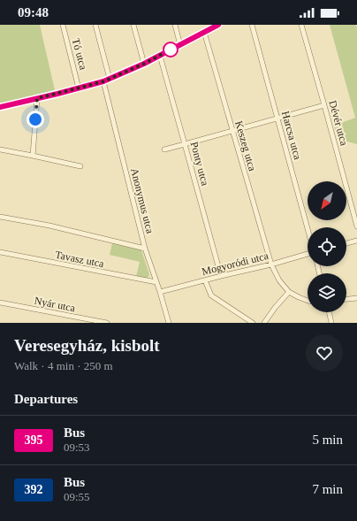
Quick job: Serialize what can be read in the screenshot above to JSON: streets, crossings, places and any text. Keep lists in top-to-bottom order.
{
  "streets": {
    "street": [
      "Tó utca",
      "Dévér utca",
      "Harcsa utca",
      "Keszeg utca",
      "Ponty utca",
      "Anonymus utca",
      "Tavasz utca",
      "Mogyoródi utca",
      "Nyár utca"
    ]
  },
  "crossings": [
    ["Keszeg utca", "Mogyoródi utca"],
    ["Ponty utca", "Mogyoródi utca"],
    ["Anonymus utca", "Tavasz utca"],
    ["Anonymus utca", "Mogyoródi utca"]
  ],
  "lines": ["bus line 395"],
  "north": "bottom left",
  "page": {
    "status": "09:48",
    "heading": [
      ["Veresegyház, kisbolt", "Walk · 4 min · 250 m"],
      "Departures"
    ],
    "list": [
      {
        "mark": "395",
        "name": "Bus",
        "note": "09:53",
        "value": "5 min"
      },
      {
        "mark": "392",
        "name": "Bus",
        "note": "09:55",
        "value": "7 min"
      }
    ]
  }
}
